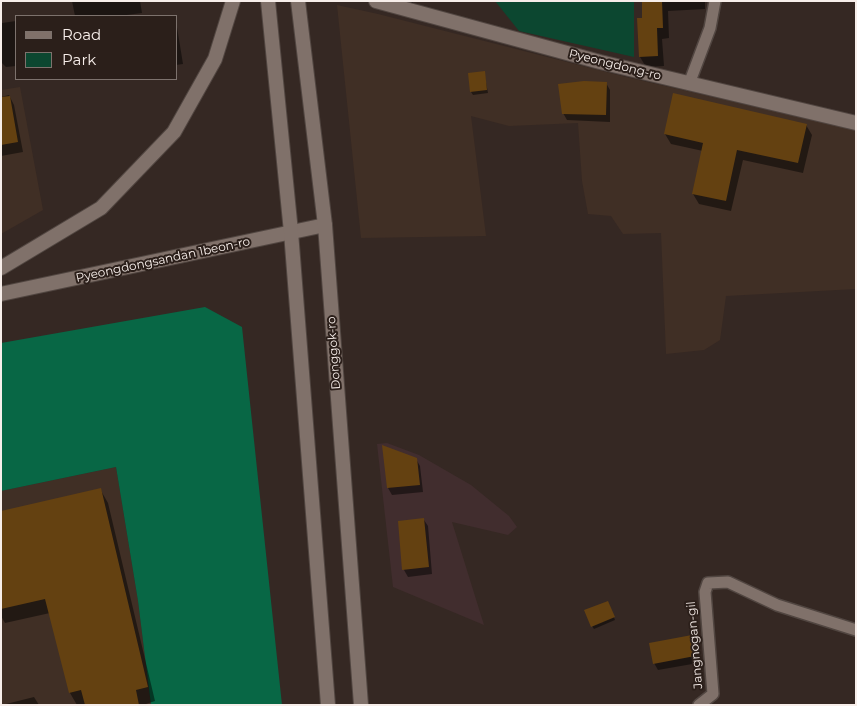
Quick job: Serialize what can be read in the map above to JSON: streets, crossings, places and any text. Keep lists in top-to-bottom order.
{
  "streets": {
    "main road": ["Pyeongdong-ro", "Pyeongdongsandan 1beon-ro", "Donggok-ro"],
    "lane": ["Jangnogan-gil"]
  },
  "crossings": [
    ["Pyeongdongsandan 1beon-ro", "Donggok-ro"]
  ],
  "legend": ["Road", "Park"]
}
